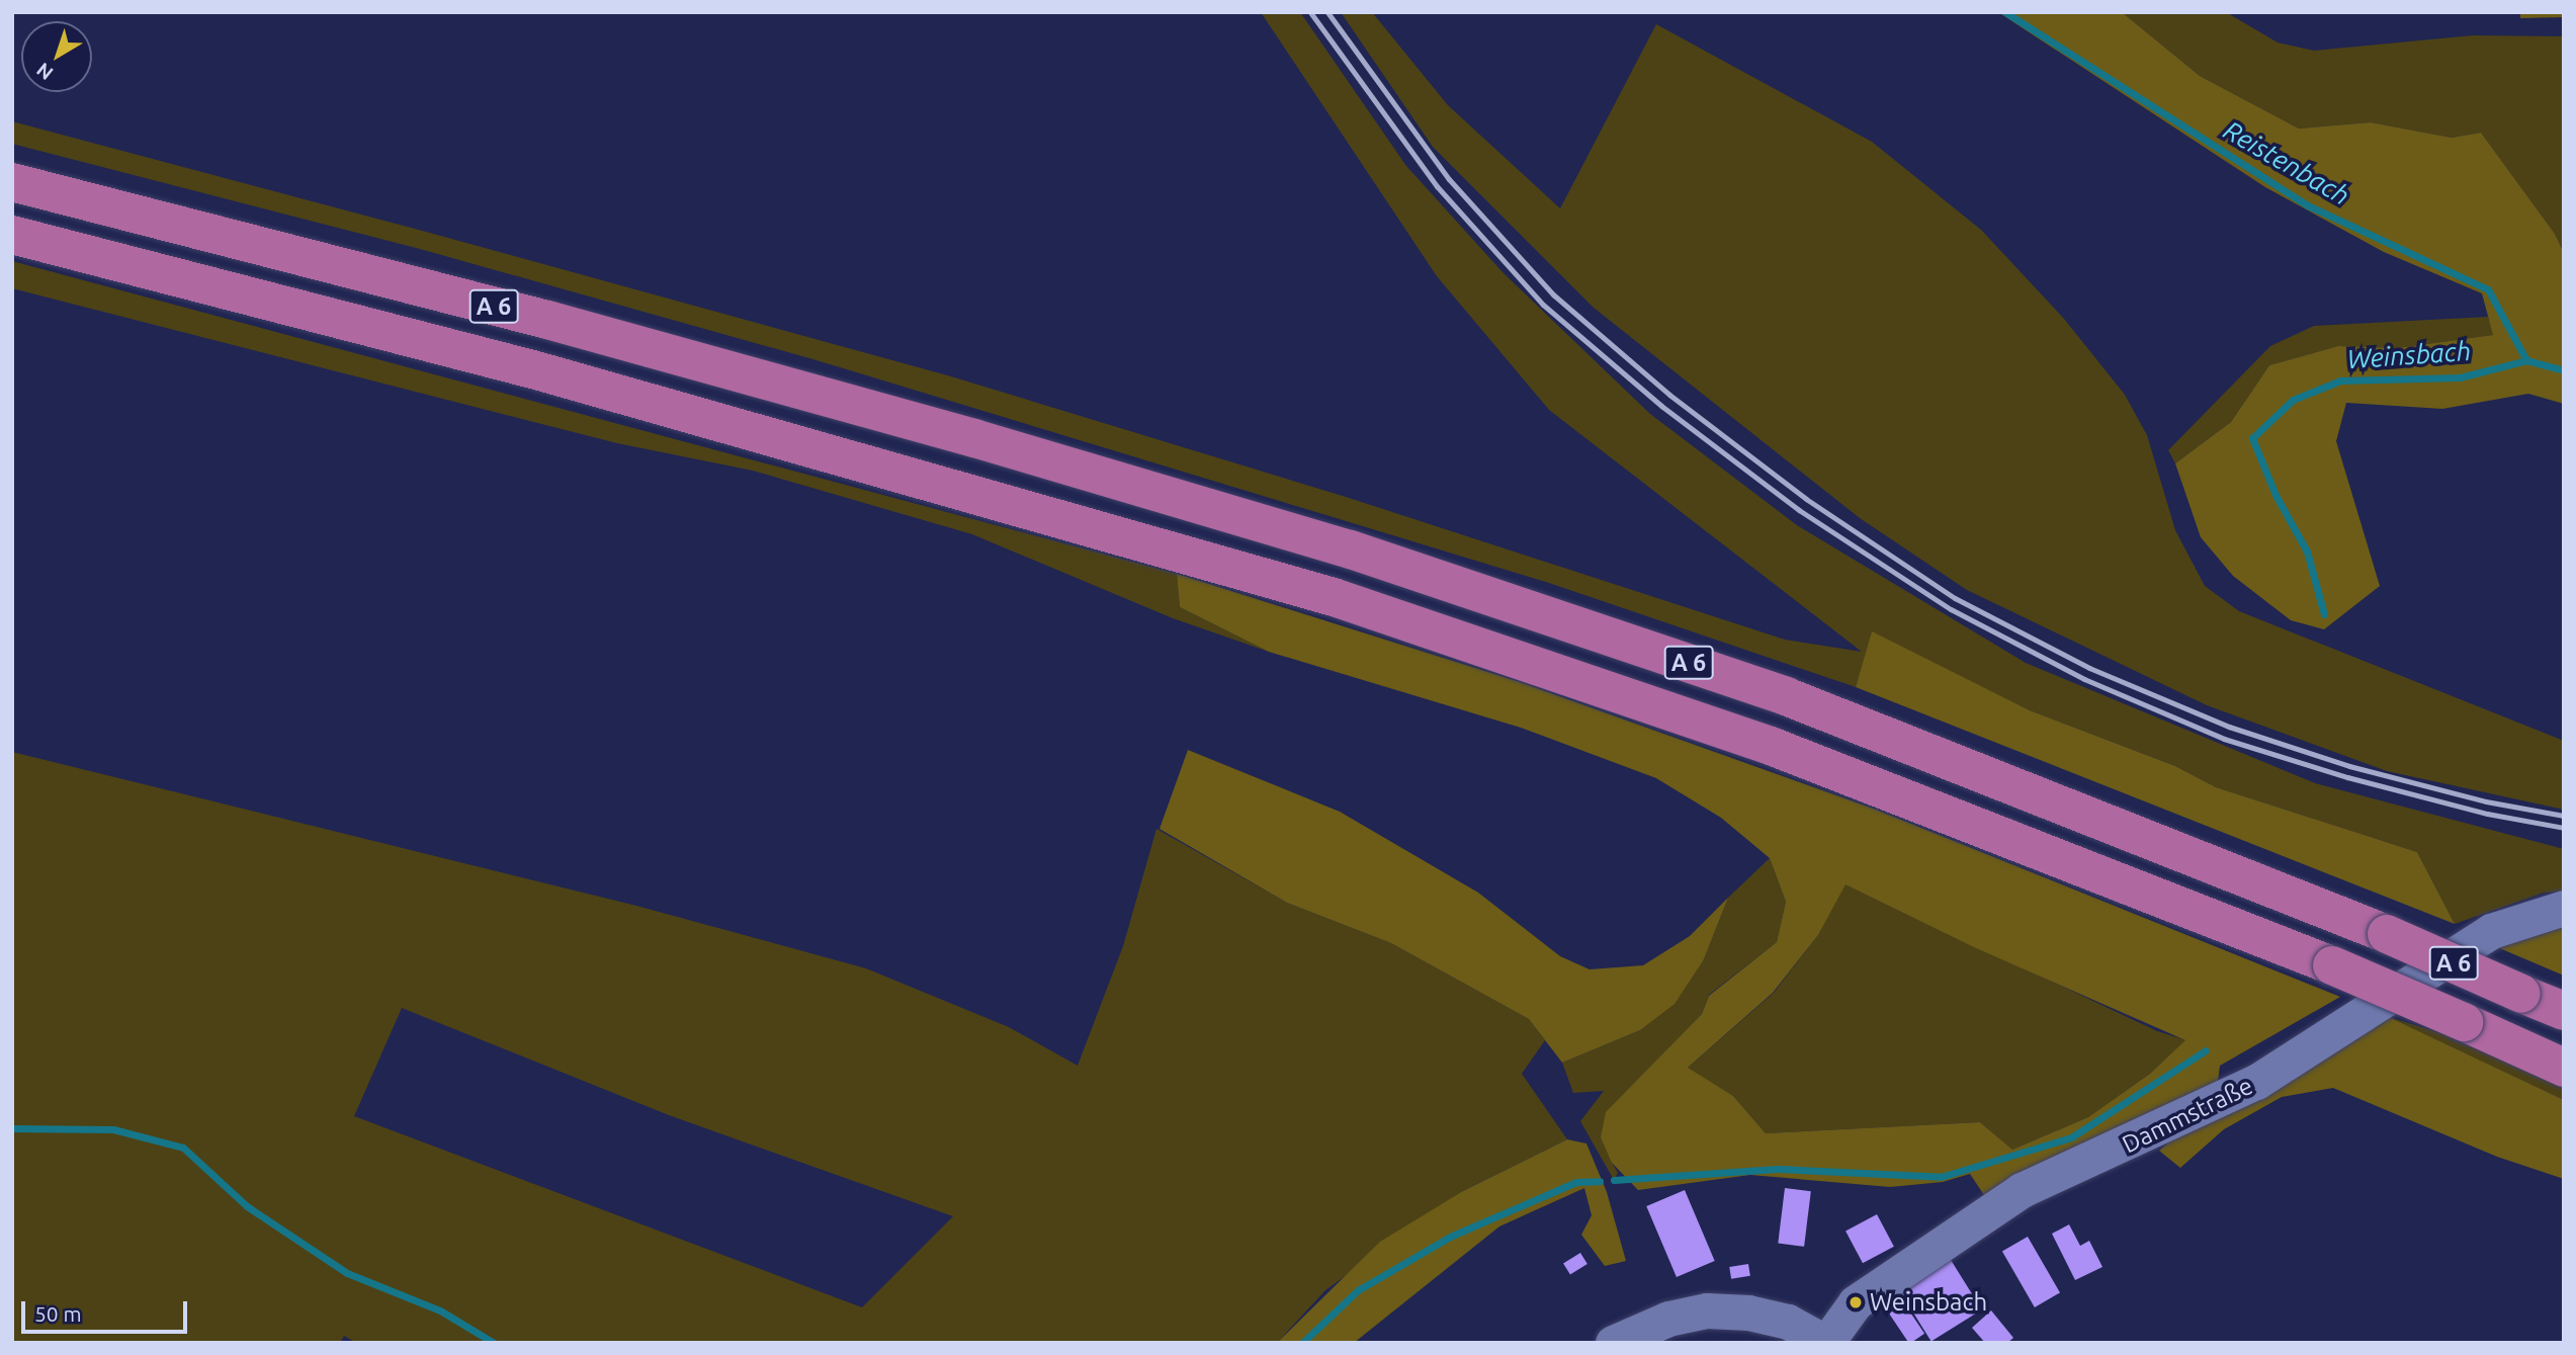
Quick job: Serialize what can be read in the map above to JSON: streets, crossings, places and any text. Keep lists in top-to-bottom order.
{
  "streets": {
    "highway": ["A 6"],
    "street": ["Dammstraße"]
  },
  "water": ["Reistenbach", "Weinsbach"],
  "places": ["Weinsbach"],
  "scale_bar": "50 m",
  "north": "bottom left"
}
